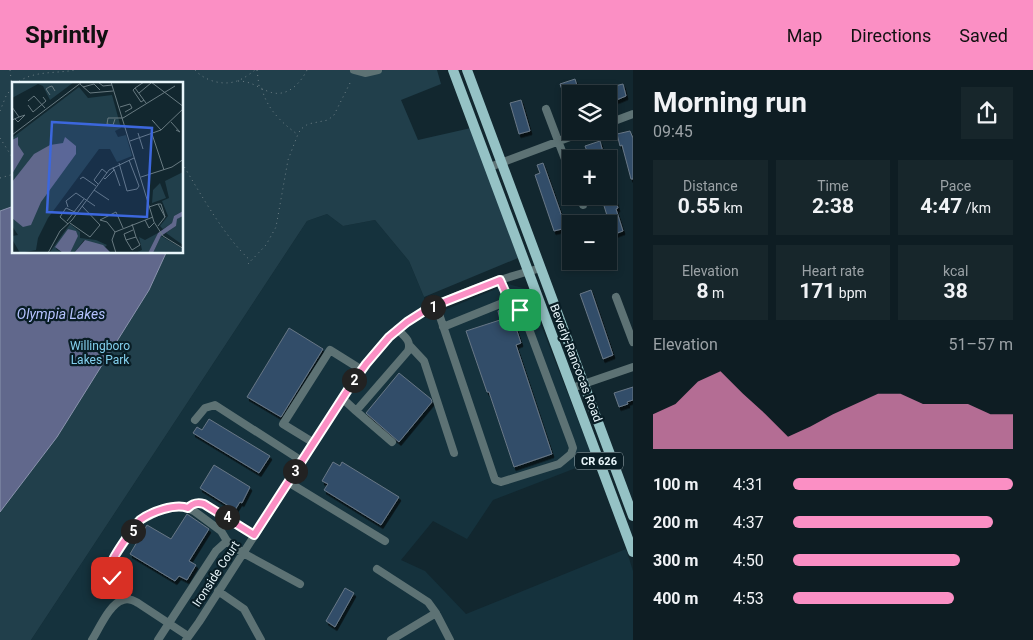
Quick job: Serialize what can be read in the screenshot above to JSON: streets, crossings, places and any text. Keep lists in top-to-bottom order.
{
  "streets": {
    "main road": ["Beverly-Rancocas Road", "CR 626"],
    "street": ["Ironside Court"]
  },
  "crossings": [
    ["Beverly-Rancocas Road", "Ironside Court"]
  ],
  "water": ["Olympia Lakes"],
  "parks": ["Willingboro Lakes Park"],
  "page": {
    "header": "Sprintly",
    "nav": ["Map", "Directions", "Saved"],
    "heading": ["Morning run", "09:45"],
    "map_buttons": ["+", "−"],
    "stats": [
      ["Distance", "0.55 km"],
      ["Time", "2:38"],
      ["Pace", "4:47 /km"],
      ["Elevation", "8 m"],
      ["Heart rate", "171 bpm"],
      ["kcal", "38"]
    ],
    "pins": [
      "1",
      "2",
      "3",
      "4",
      "5"
    ],
    "chart": ["Elevation", "51–57 m"],
    "list": [
      {
        "name": "100 m",
        "note": "4:31"
      },
      {
        "name": "200 m",
        "note": "4:37"
      },
      {
        "name": "300 m",
        "note": "4:50"
      },
      {
        "name": "400 m",
        "note": "4:53"
      }
    ]
  }
}
